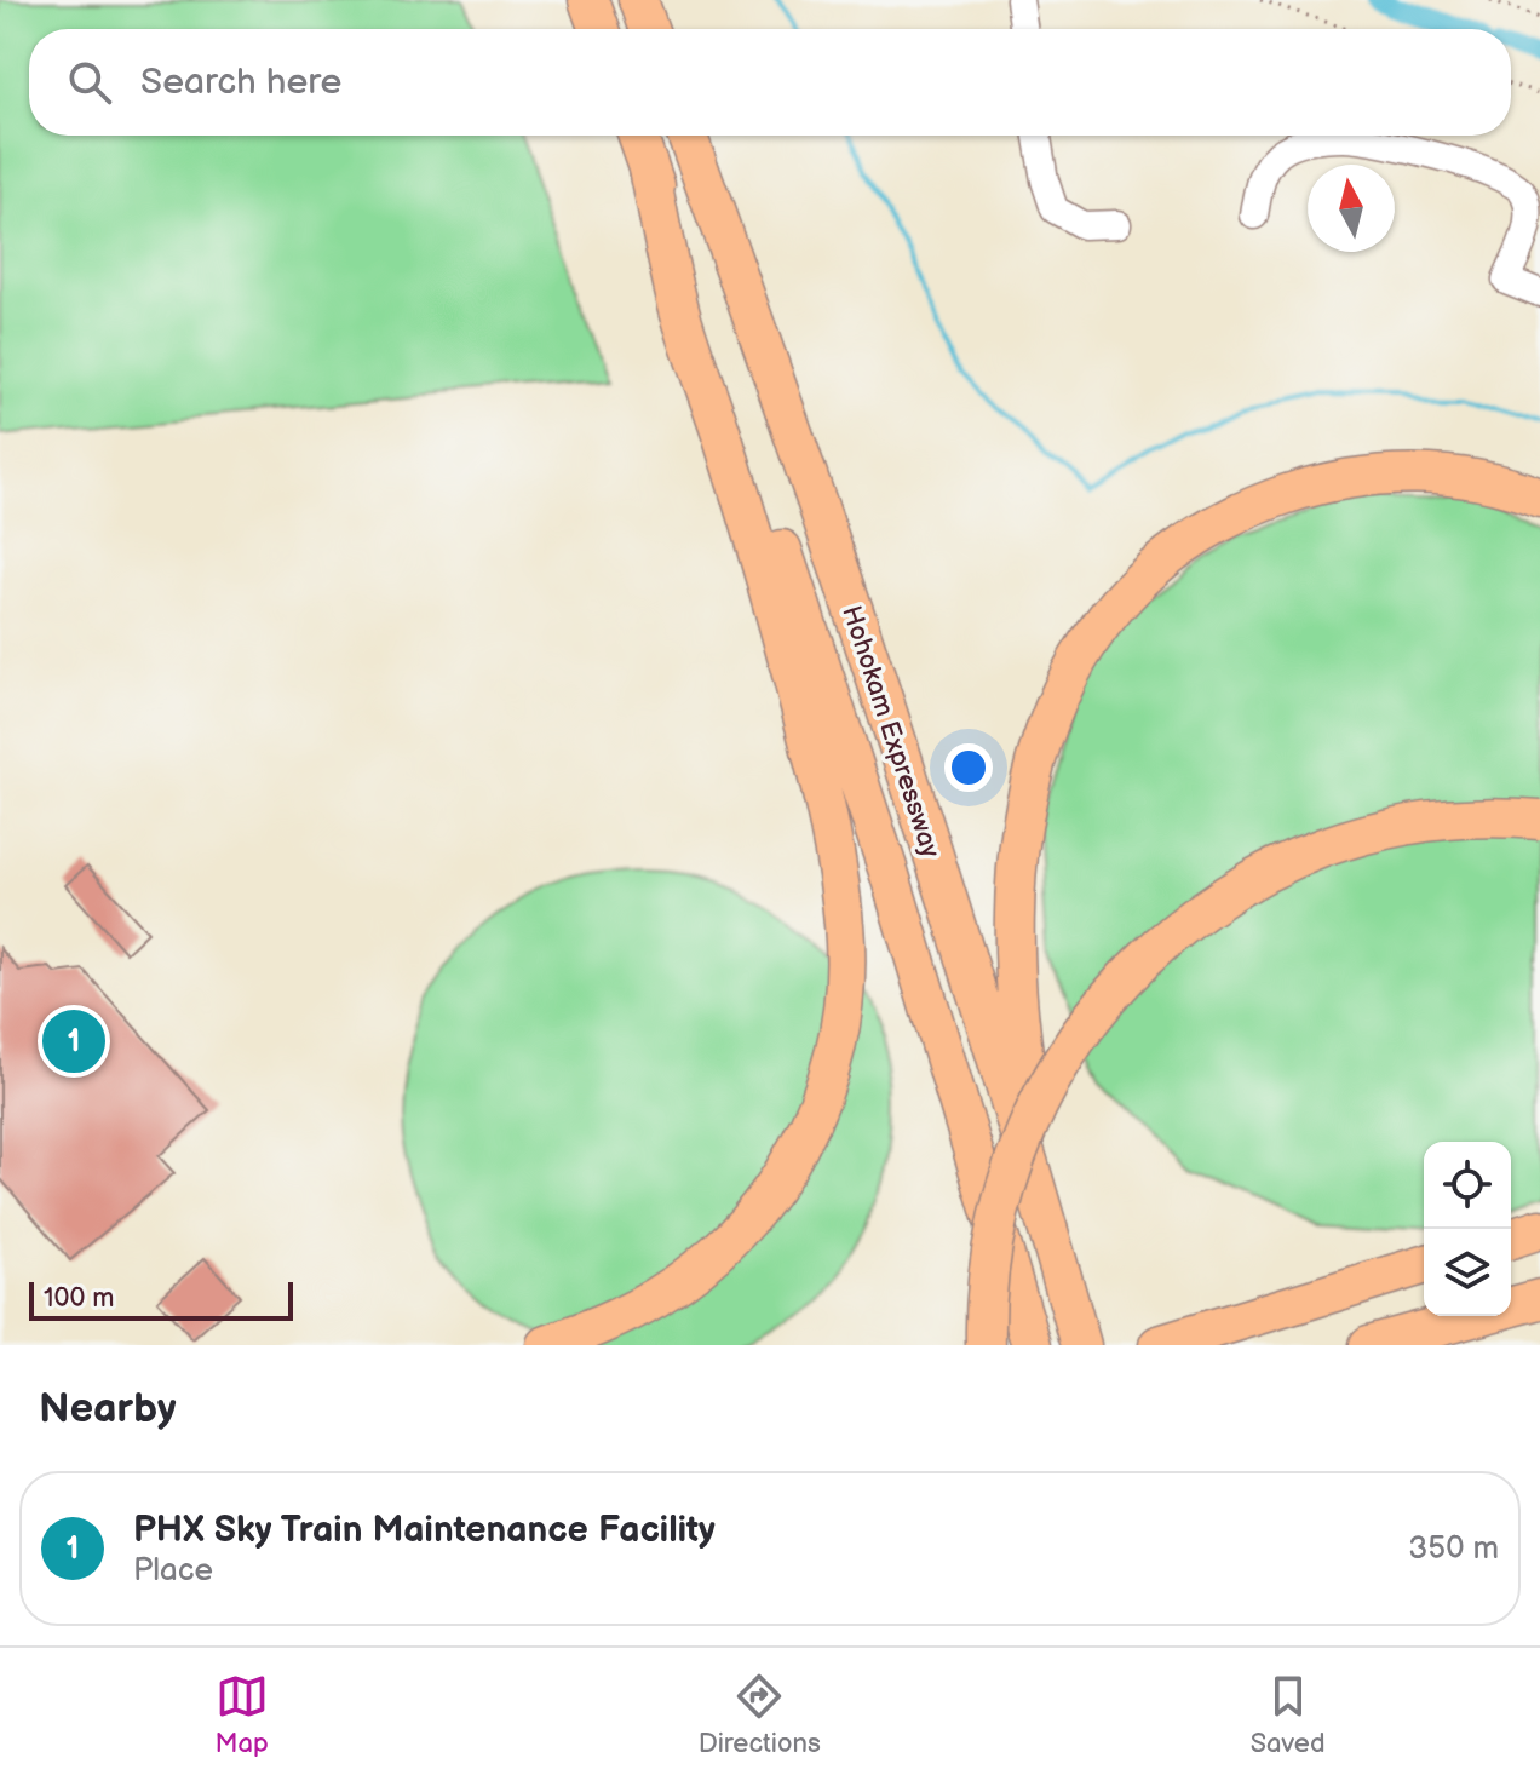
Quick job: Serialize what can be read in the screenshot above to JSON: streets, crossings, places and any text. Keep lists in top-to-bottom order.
{
  "streets": {
    "highway": ["Hohokam Expressway"]
  },
  "scale_bar": "100 m",
  "north": "top",
  "page": {
    "search": "Search here",
    "pins": "1",
    "scale": "100 m",
    "heading": "Nearby",
    "list": [
      {
        "mark": "1",
        "name": "PHX Sky Train Maintenance Facility",
        "note": "Place",
        "value": "350 m"
      }
    ],
    "nav": ["Map", "Directions", "Saved"]
  }
}
